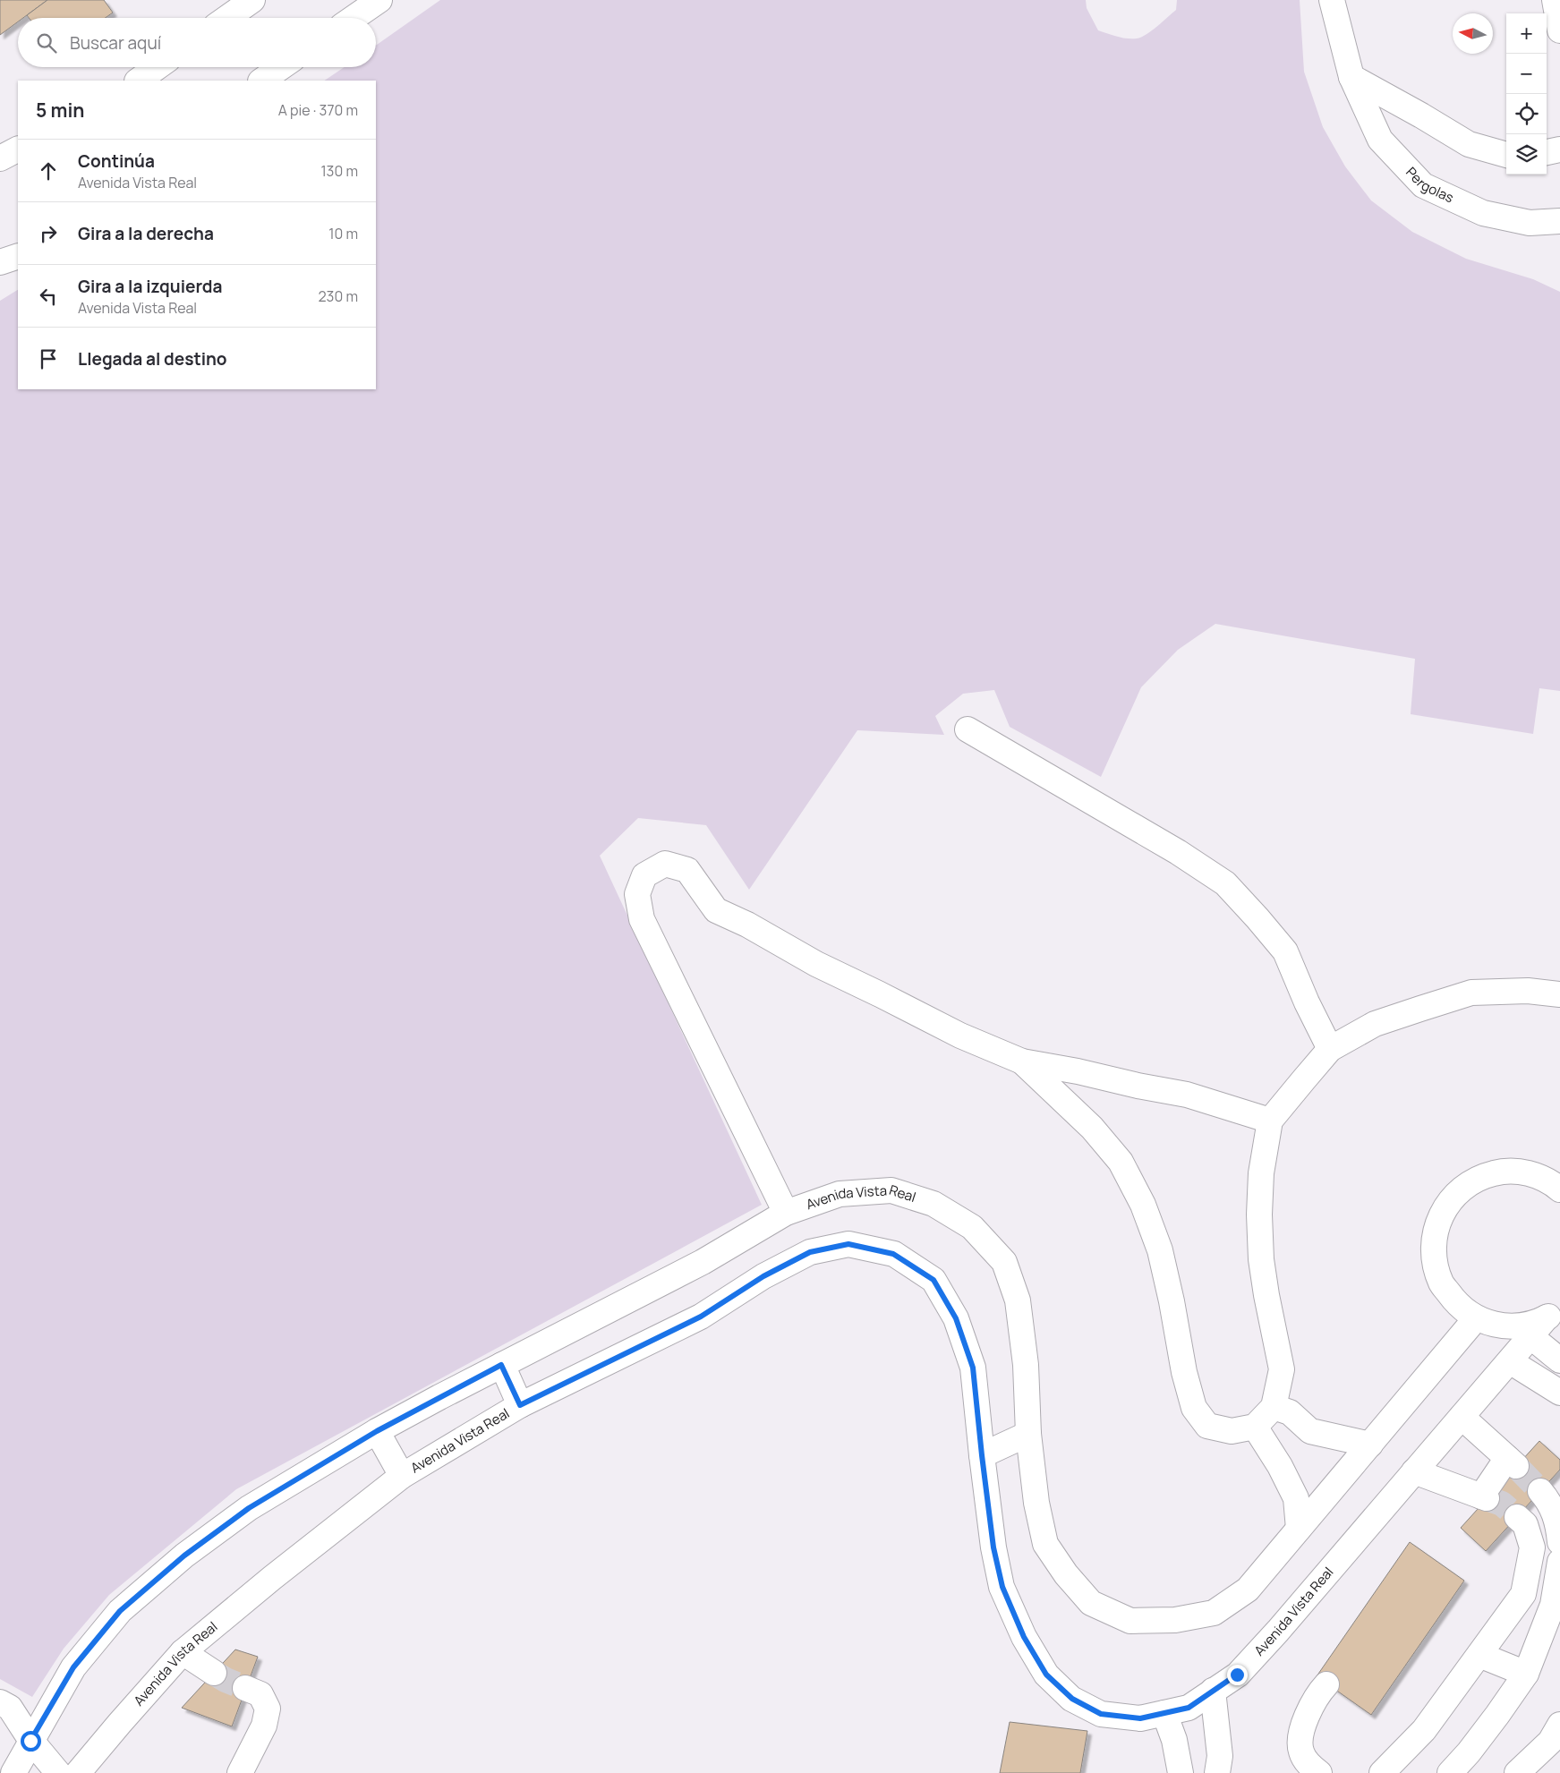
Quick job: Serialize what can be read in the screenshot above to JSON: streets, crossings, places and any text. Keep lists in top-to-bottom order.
{
  "streets": {
    "street": ["Pergolas", "Avenida Vista Real"]
  },
  "north": "left",
  "page": {
    "map_buttons": ["+", "−"],
    "search": "Buscar aquí",
    "heading": ["5 min", "A pie · 370 m"],
    "list": [
      ["Continúa", "Avenida Vista Real", "130 m"],
      ["Gira a la derecha", "10 m"],
      ["Gira a la izquierda", "Avenida Vista Real", "230 m"],
      "Llegada al destino"
    ]
  }
}
